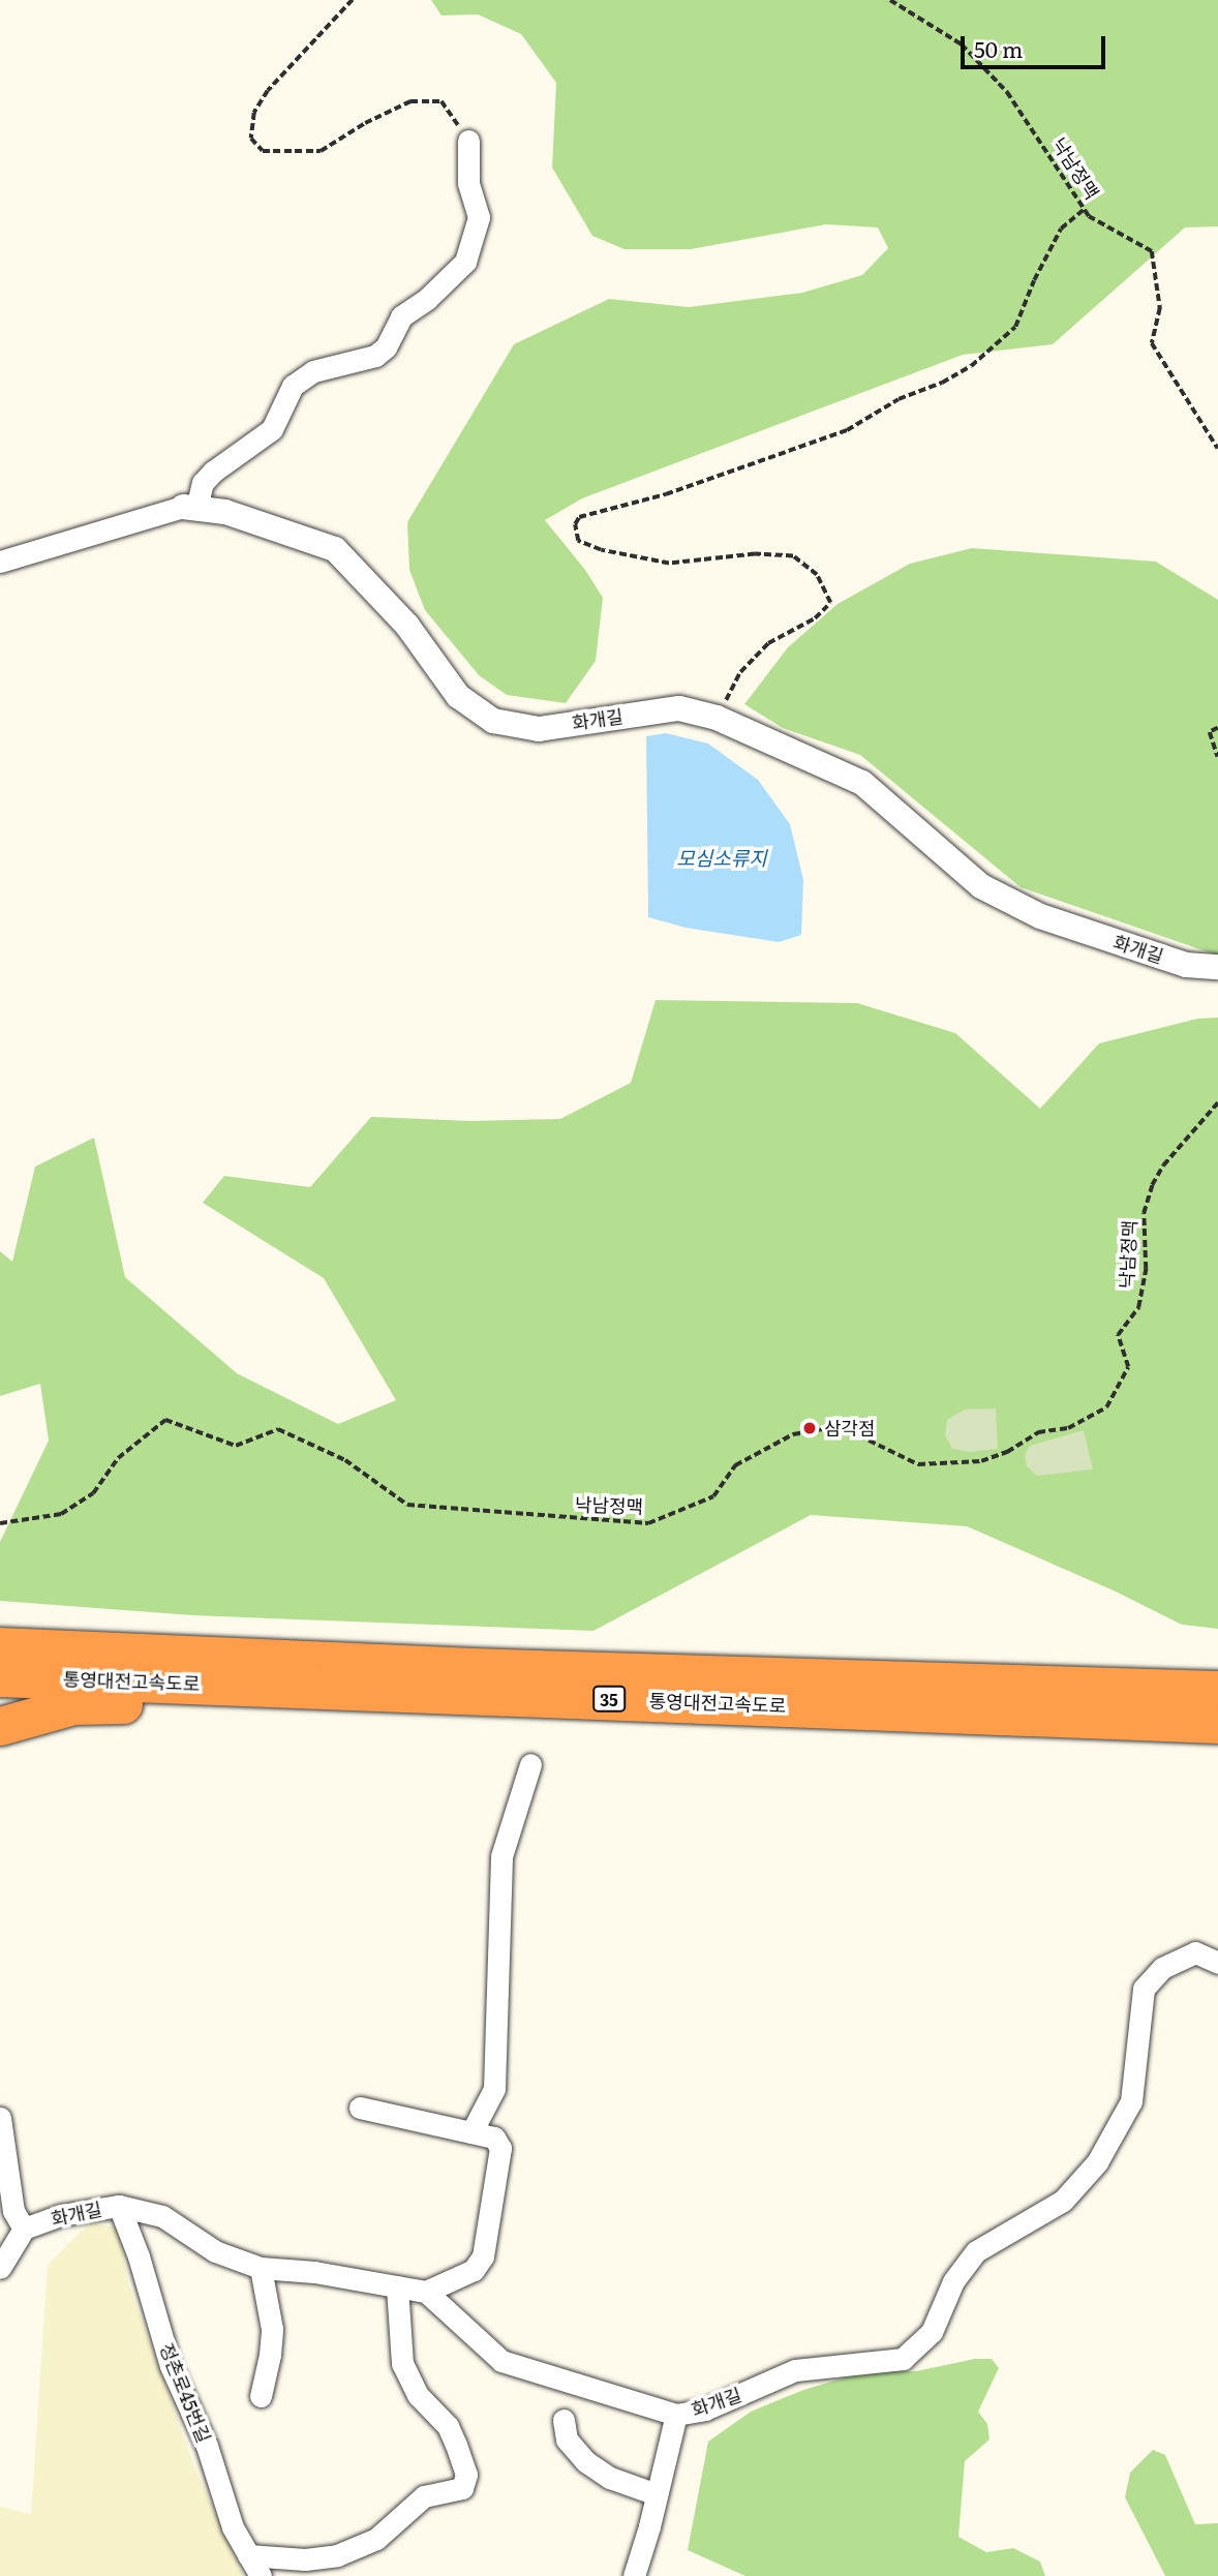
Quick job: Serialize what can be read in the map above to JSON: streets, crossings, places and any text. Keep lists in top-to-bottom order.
{
  "streets": {
    "highway": ["통영대전고속도로", "35"],
    "street": ["화개길", "정촌로45번길"],
    "path": ["낙남정맥"]
  },
  "crossings": [
    ["화개길", "정촌로45번길"]
  ],
  "water": ["모심소류지"],
  "places": ["삼각점"],
  "scale_bar": "50 m"
}
